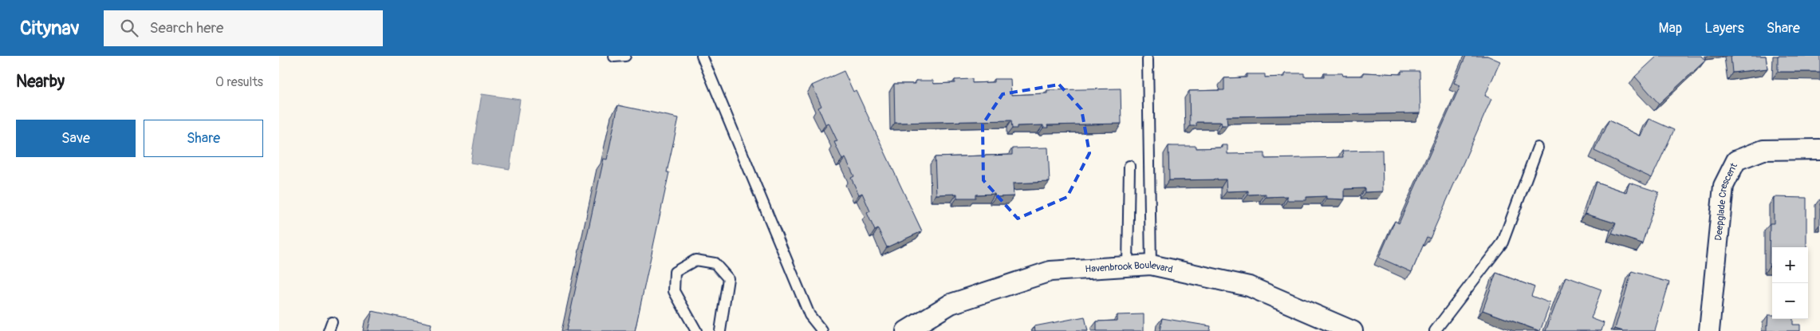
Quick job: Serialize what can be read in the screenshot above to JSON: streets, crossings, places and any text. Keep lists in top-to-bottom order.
{
  "streets": {
    "street": ["Deepglade Crescent", "Havenbrook Boulevard"]
  },
  "page": {
    "header": "Citynav",
    "search": "Search here",
    "nav": ["Map", "Layers", "Share"],
    "heading": ["Nearby", "0 results"],
    "buttons": ["Save", "Share"],
    "map_buttons": ["+", "−"]
  }
}
